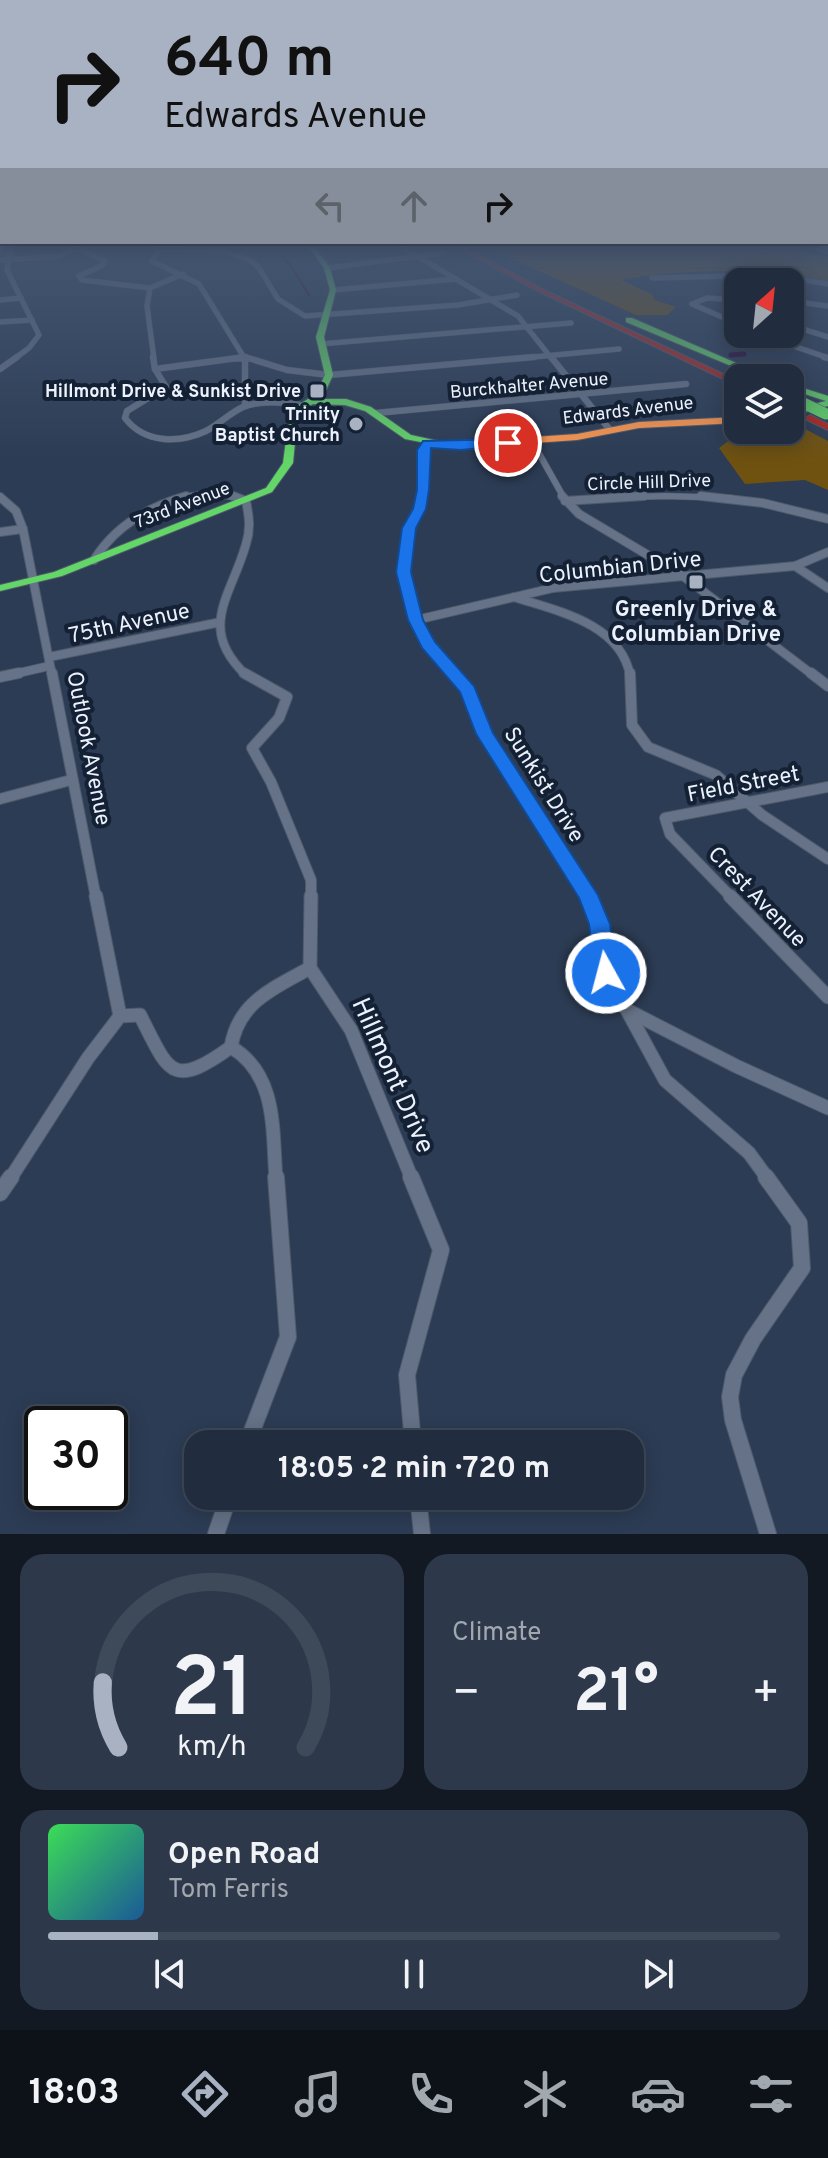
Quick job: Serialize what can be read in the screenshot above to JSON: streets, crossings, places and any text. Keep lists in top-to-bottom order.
{
  "streets": {
    "main road": ["Edwards Avenue", "73rd Avenue"],
    "street": [
      "Burckhalter Avenue",
      "Circle Hill Drive",
      "Columbian Drive",
      "75th Avenue",
      "Outlook Avenue",
      "Field Street",
      "Sunkist Drive",
      "Crest Avenue",
      "Hillmont Drive"
    ]
  },
  "crossings": [
    ["Edwards Avenue", "Sunkist Drive"],
    ["73rd Avenue", "Outlook Avenue"],
    ["Columbian Drive", "Sunkist Drive"],
    ["75th Avenue", "Outlook Avenue"],
    ["Field Street", "Crest Avenue"]
  ],
  "places": {
    "transit": ["Hillmont Drive & Sunkist Drive", "Greenly Drive & Columbian Drive"],
    "other": ["Trinity Baptist Church"]
  },
  "north": "top right",
  "page": {
    "turn": ["640 m", "Edwards Avenue"],
    "limit": "30",
    "trip": "18:05 · 2 min · 720 m",
    "tile": "Climate",
    "heat": ["−", "21°", "+"],
    "song": ["Open Road", "Tom Ferris"],
    "tabs": "18:03",
    "gauge": ["21", "km/h"]
  }
}
